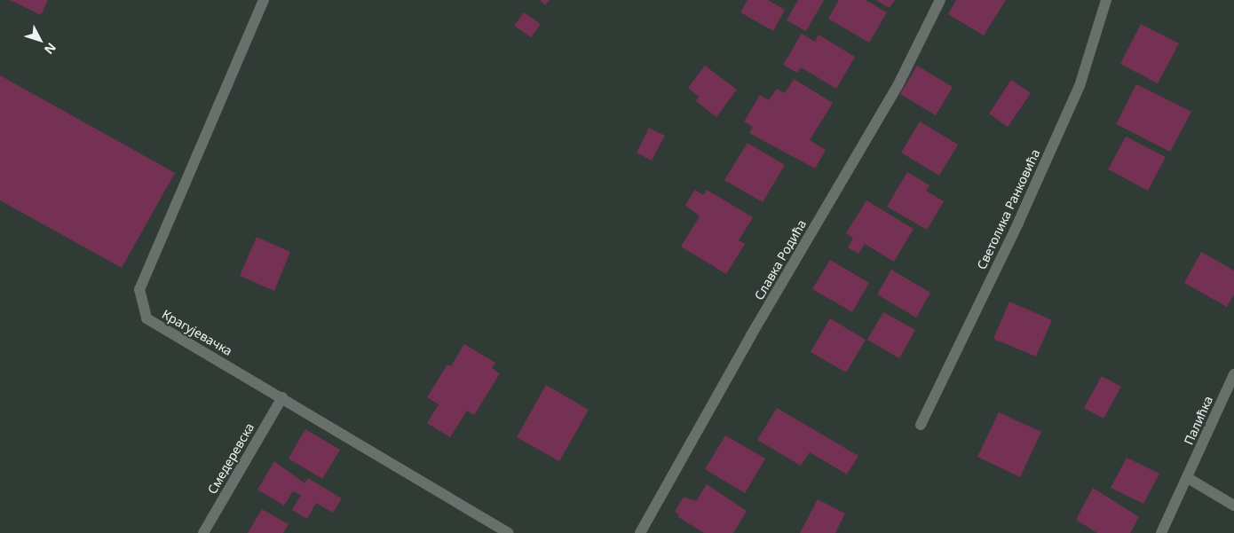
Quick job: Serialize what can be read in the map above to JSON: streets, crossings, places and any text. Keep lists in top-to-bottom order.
{
  "streets": {
    "street": [
      "Светолика Ранковића",
      "Славка Родића",
      "Крагујевачка",
      "Палићка",
      "Смедеревска"
    ]
  },
  "crossings": [
    ["Крагујевачка", "Смедеревска"]
  ],
  "north": "bottom right"
}
